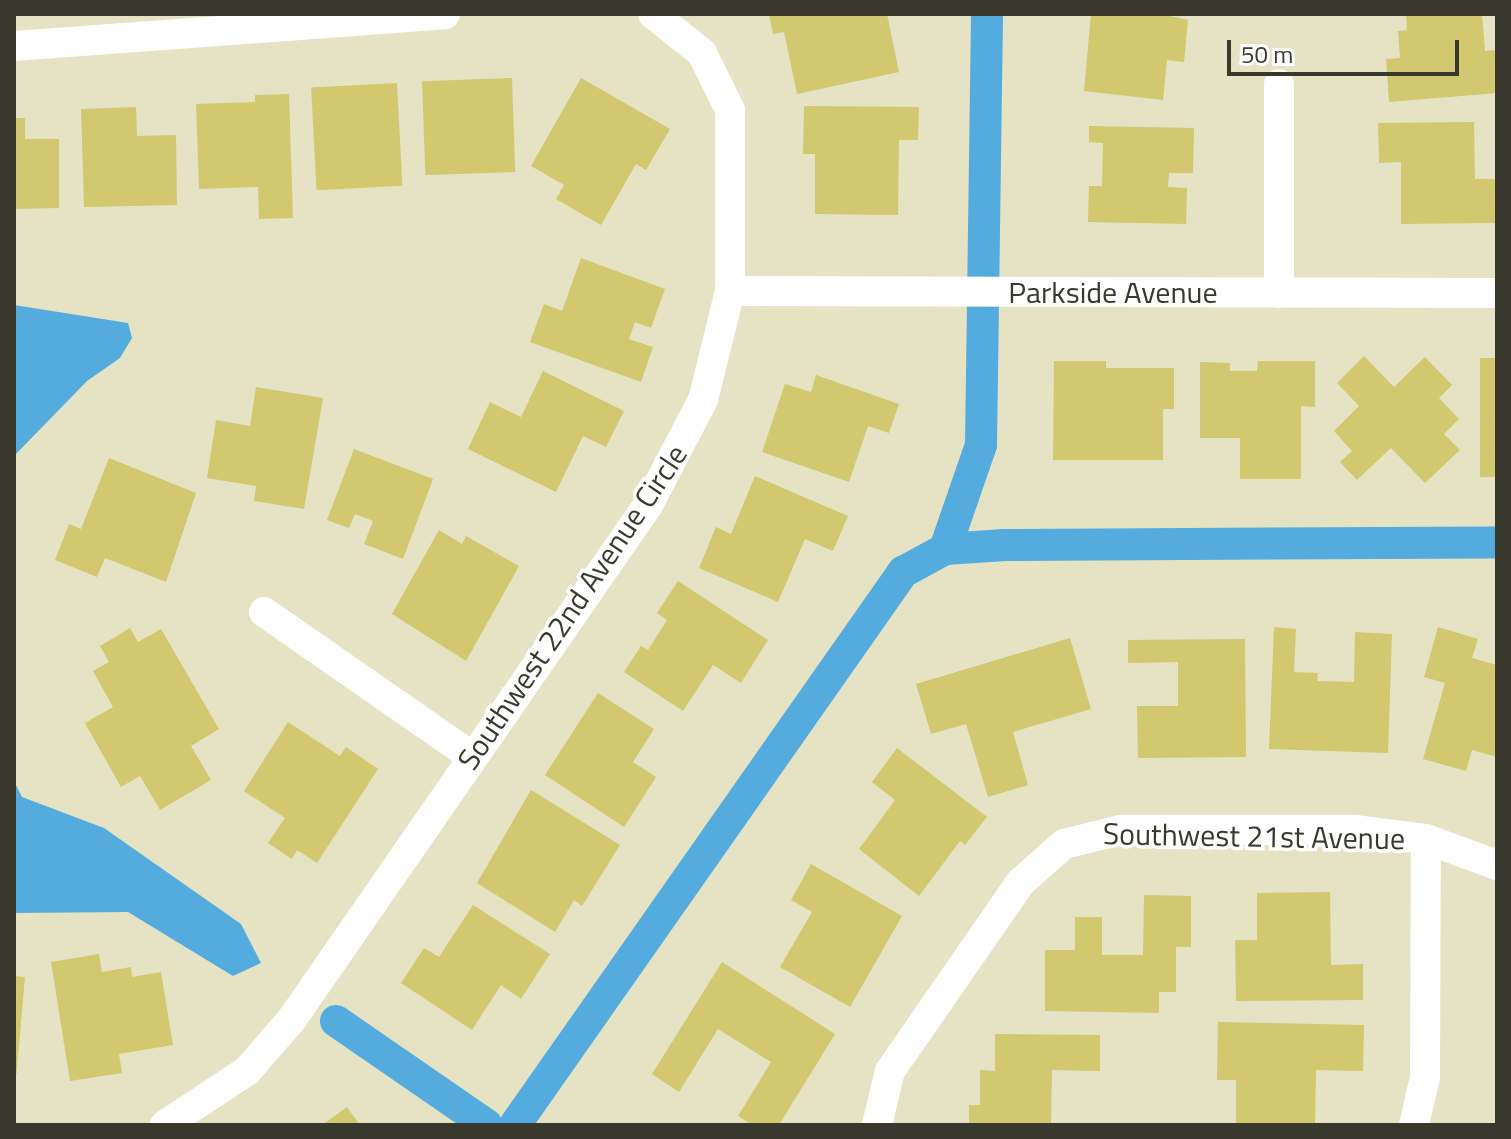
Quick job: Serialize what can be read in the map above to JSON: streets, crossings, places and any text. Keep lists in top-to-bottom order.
{
  "streets": {
    "street": ["Parkside Avenue", "Southwest 22nd Avenue Circle", "Southwest 21st Avenue"]
  },
  "crossings": [
    ["Parkside Avenue", "Southwest 22nd Avenue Circle"]
  ],
  "scale_bar": "50 m"
}
